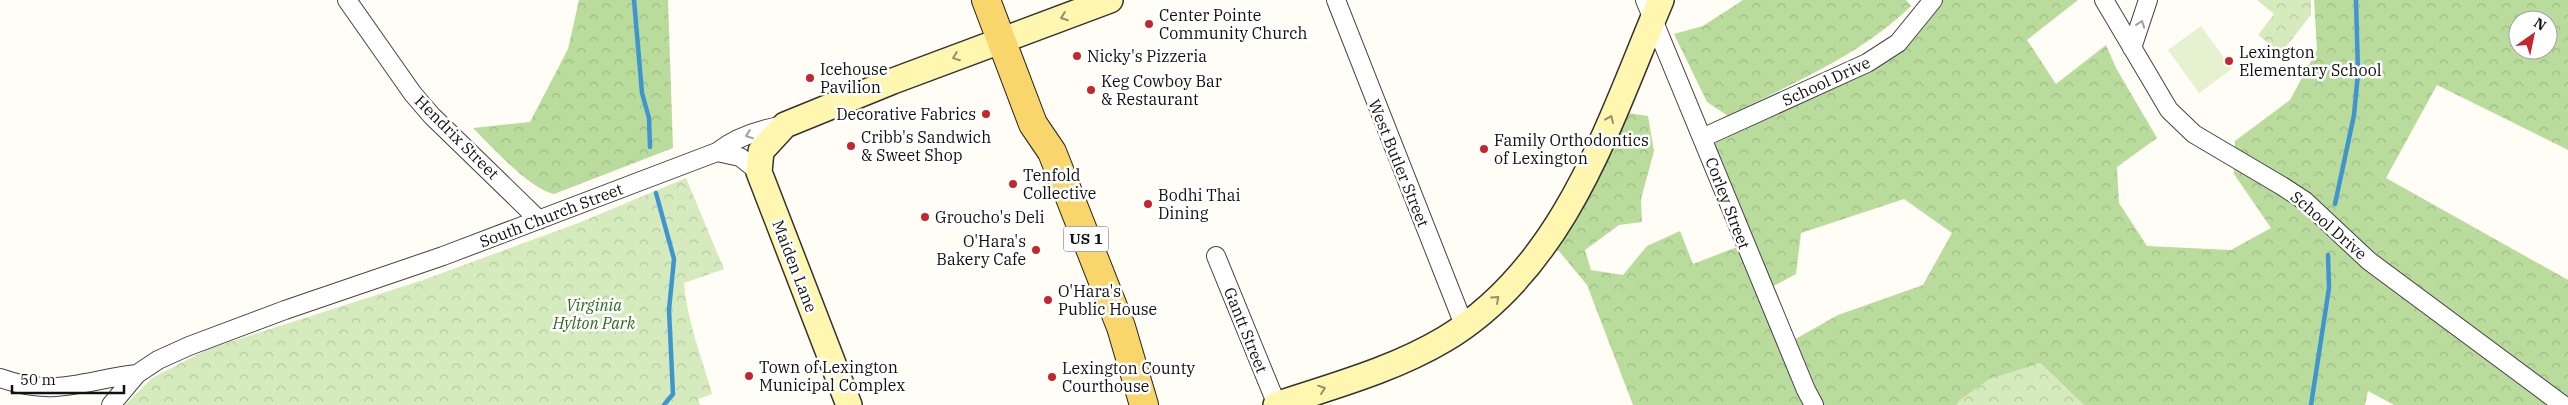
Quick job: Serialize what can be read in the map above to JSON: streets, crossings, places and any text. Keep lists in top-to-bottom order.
{
  "streets": {
    "main road": ["South Church Street", "Maiden Lane"],
    "street": [
      "School Drive",
      "Hendrix Street",
      "West Butler Street",
      "Corley Street",
      "Gantt Street"
    ]
  },
  "crossings": [
    ["School Drive", "Corley Street"],
    ["Hendrix Street", "South Church Street"],
    ["South Church Street", "Maiden Lane"]
  ],
  "one_way": ["South Church Street"],
  "parks": ["Virginia Hylton Park"],
  "places": [
    "Center Pointe Community Church",
    "Nicky's Pizzeria",
    "Lexington Elementary School",
    "Icehouse Pavilion",
    "Keg Cowboy Bar & Restaurant",
    "Decorative Fabrics",
    "Cribb's Sandwich & Sweet Shop",
    "Family Orthodontics of Lexington",
    "Tenfold Collective",
    "Bodhi Thai Dining",
    "Groucho's Deli",
    "O'Hara's Bakery Cafe",
    "O'Hara's Public House",
    "Town of Lexington Municipal Complex",
    "Lexington County Courthouse"
  ],
  "scale_bar": "50 m",
  "north": "top right"
}
